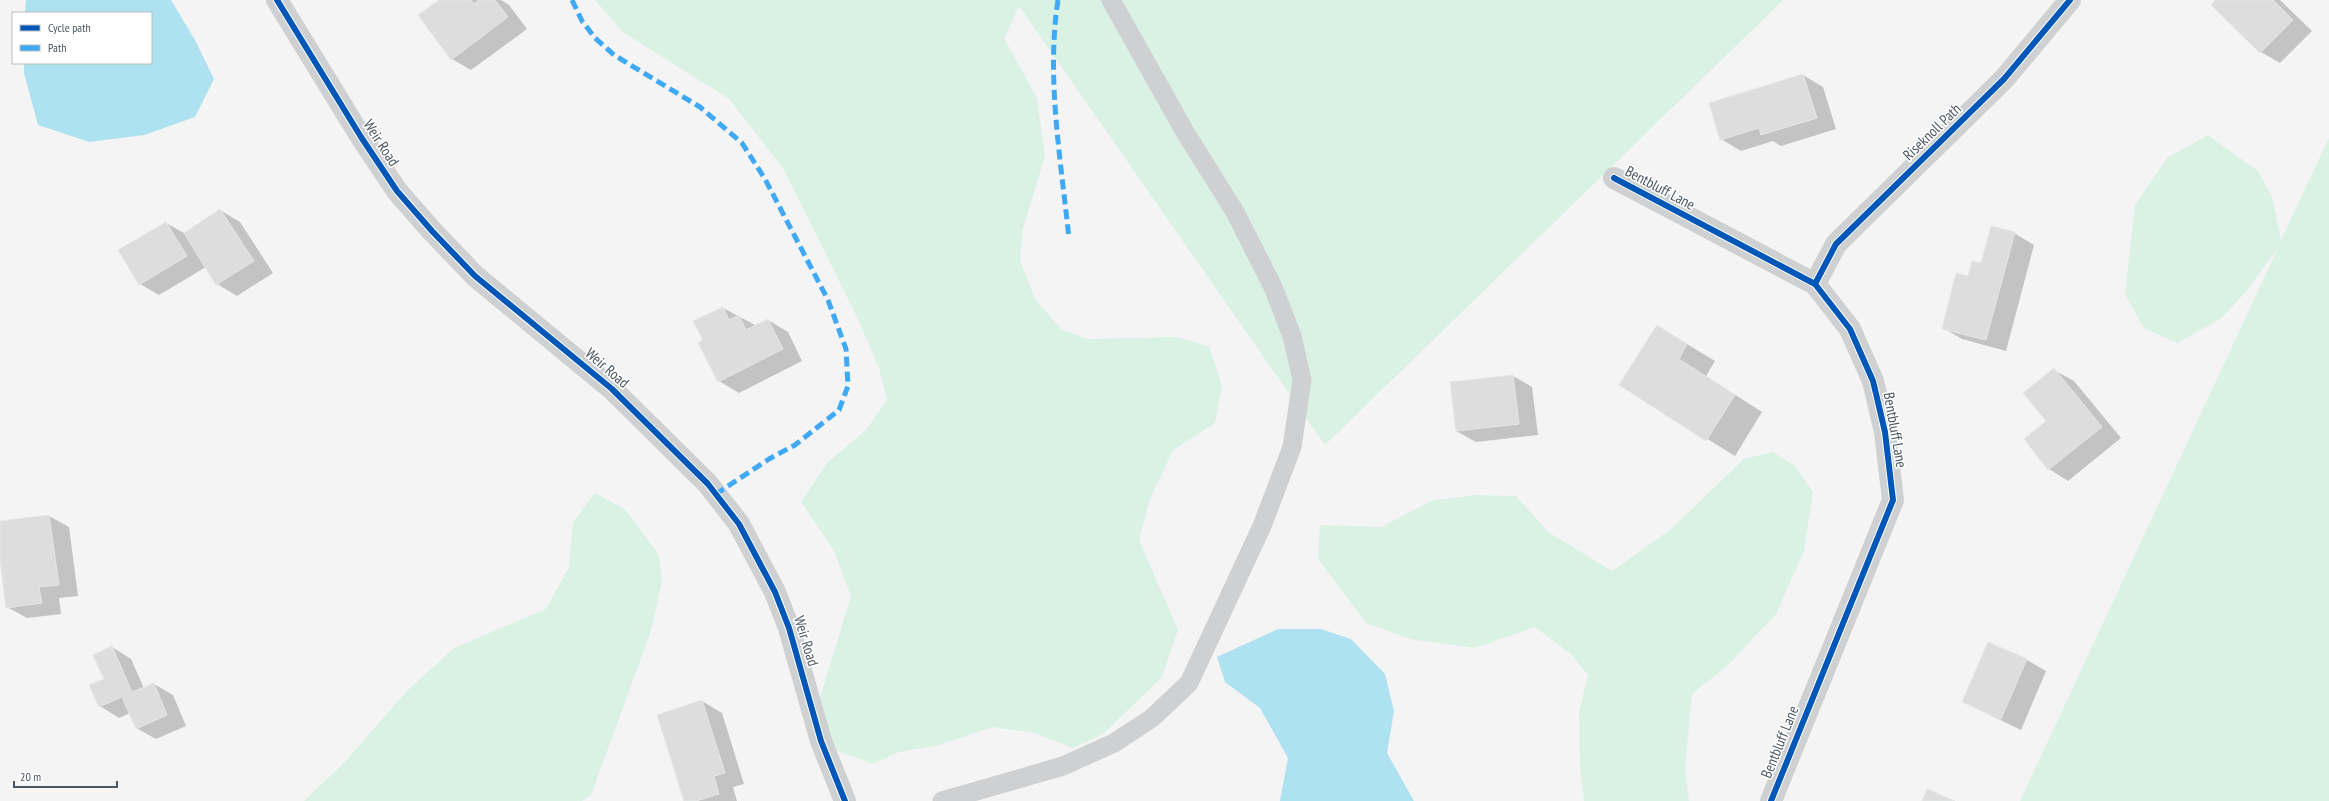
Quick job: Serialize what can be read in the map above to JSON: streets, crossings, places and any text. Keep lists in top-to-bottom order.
{
  "streets": {
    "street": ["Riseknoll Path", "Weir Road", "Bentbluff Lane"]
  },
  "crossings": [
    ["Riseknoll Path", "Bentbluff Lane"]
  ],
  "legend": ["Cycle path", "Path"],
  "scale_bar": "20 m"
}
